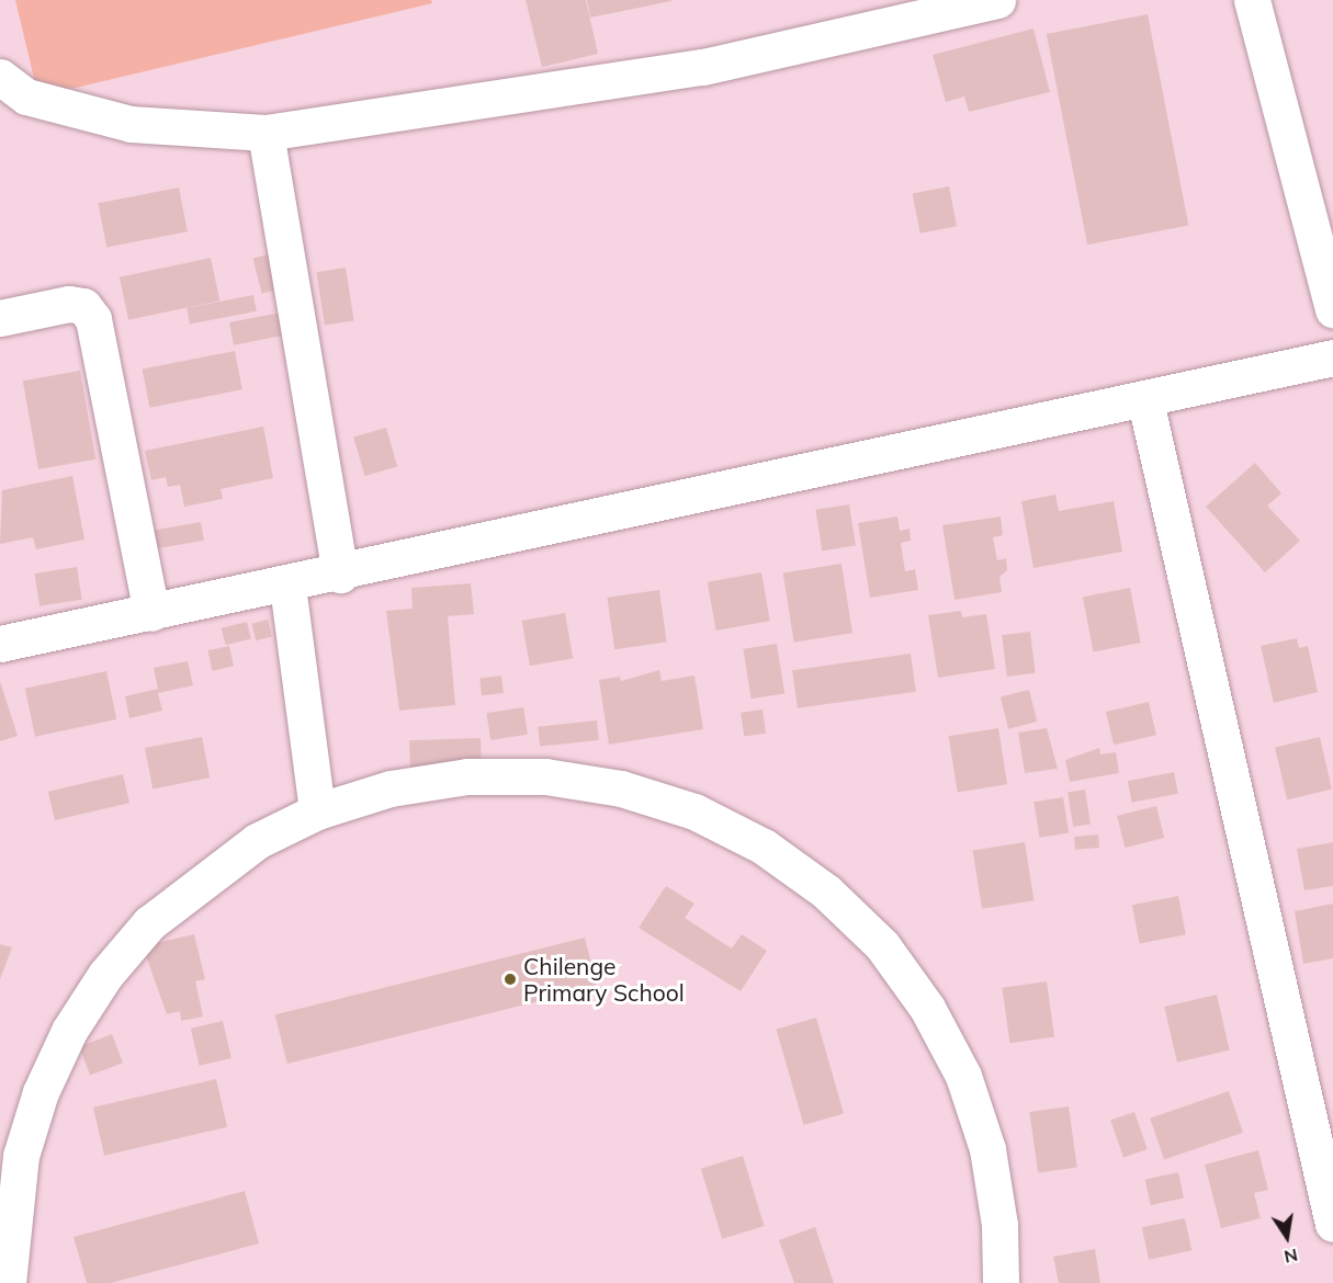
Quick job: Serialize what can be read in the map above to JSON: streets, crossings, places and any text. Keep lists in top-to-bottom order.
{
  "places": ["Chilenge Primary School"],
  "north": "bottom"
}
